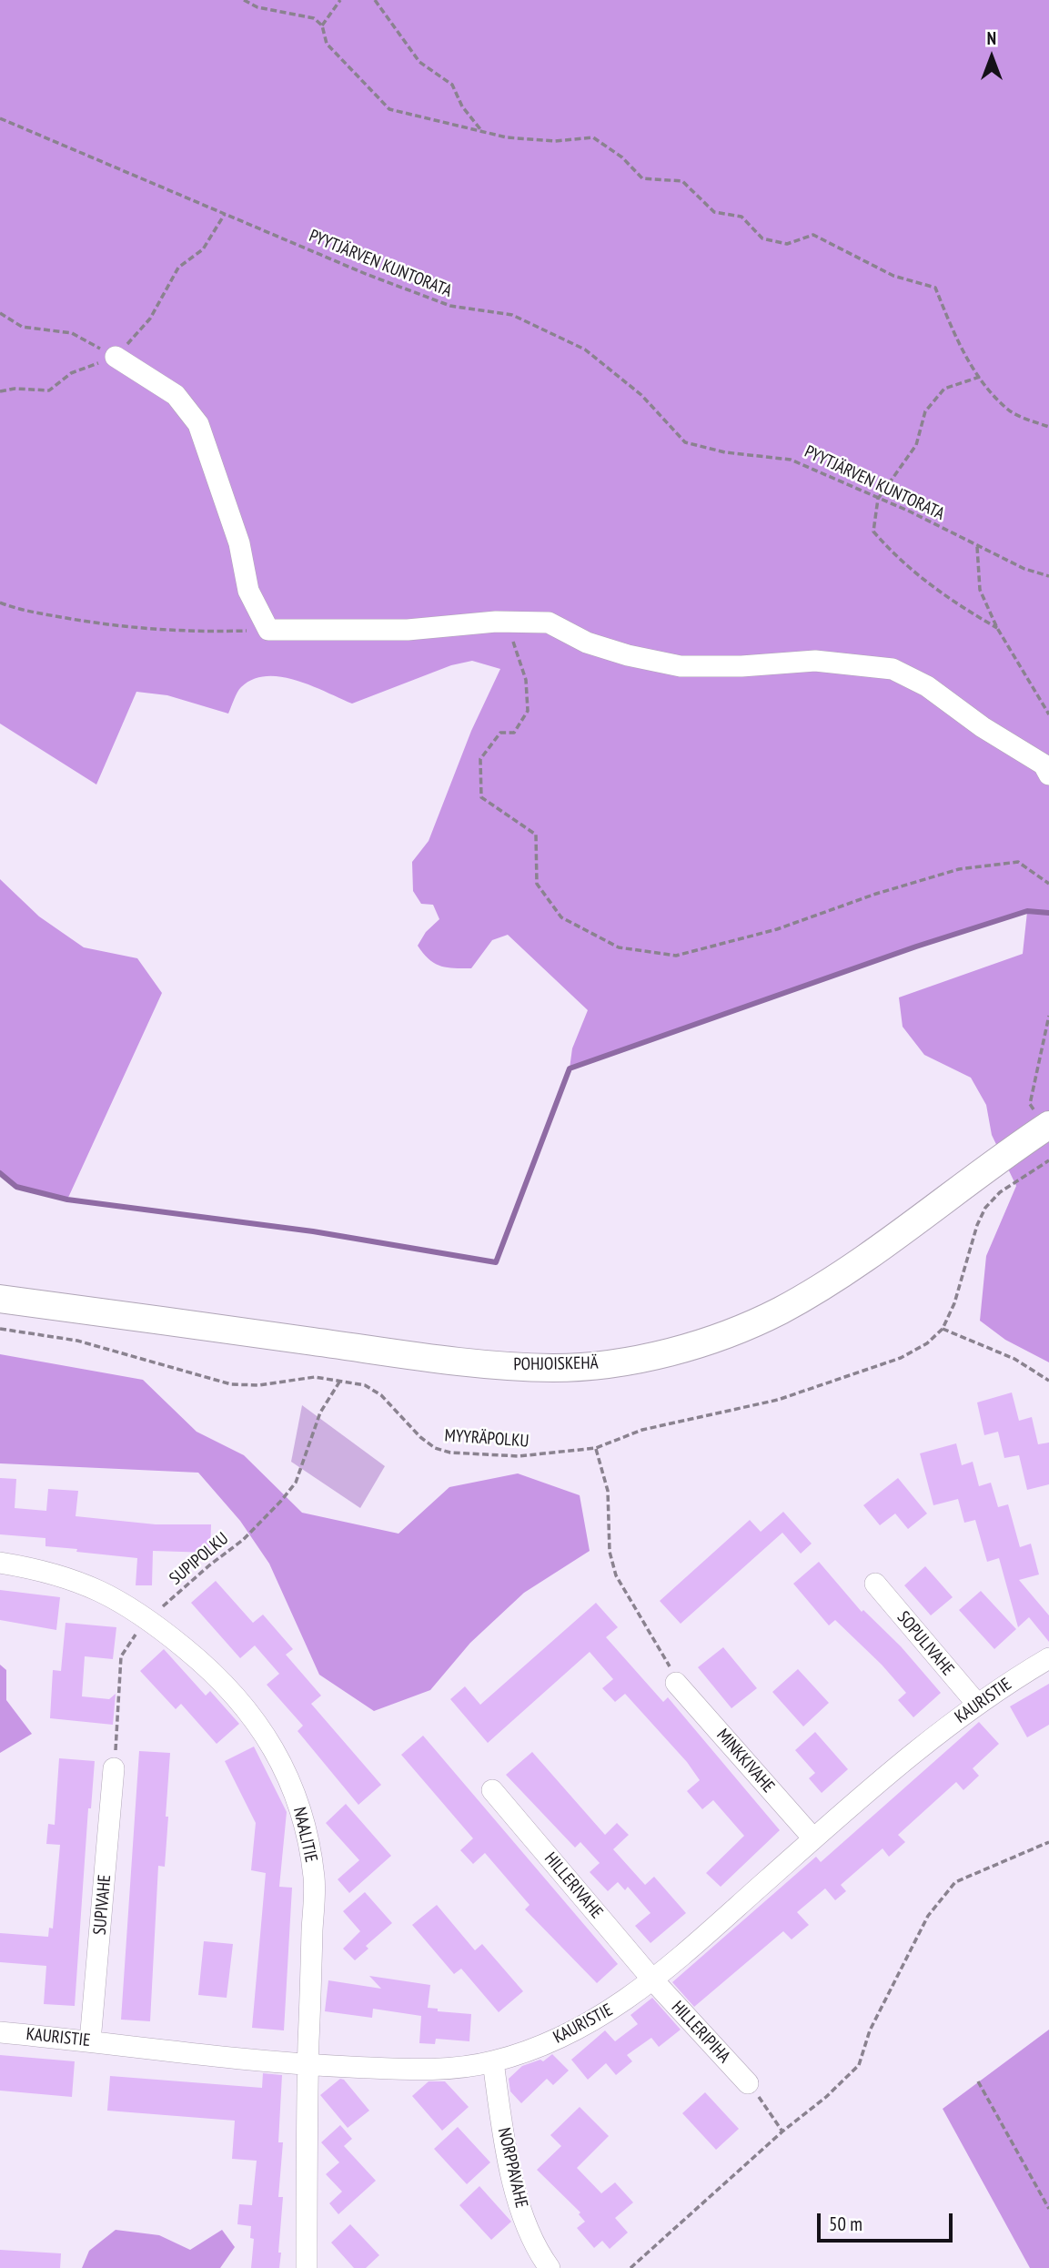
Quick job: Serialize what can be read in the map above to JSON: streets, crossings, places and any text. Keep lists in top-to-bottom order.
{
  "streets": {
    "main road": ["POHJOISKEHÄ"],
    "street": [
      "SOPULIVAHE",
      "KAURISTIE",
      "MINKKIVAHE",
      "NAALITIE",
      "HILLERIVAHE",
      "SUPIVAHE",
      "HILLERIPIHA",
      "NORPPAVAHE"
    ],
    "path": ["PYYTJÄRVEN KUNTORATA", "MYYRÄPOLKU", "SUPIPOLKU"]
  },
  "crossings": [
    ["MYYRÄPOLKU", "SUPIPOLKU"],
    ["SUPIPOLKU", "NAALITIE"],
    ["SUPIPOLKU", "SUPIVAHE"],
    ["SOPULIVAHE", "KAURISTIE"],
    ["KAURISTIE", "MINKKIVAHE"],
    ["KAURISTIE", "NAALITIE"],
    ["KAURISTIE", "HILLERIVAHE"],
    ["KAURISTIE", "SUPIVAHE"],
    ["KAURISTIE", "HILLERIPIHA"],
    ["KAURISTIE", "NORPPAVAHE"],
    ["HILLERIVAHE", "HILLERIPIHA"]
  ],
  "scale_bar": "50 m",
  "north": "top"
}
